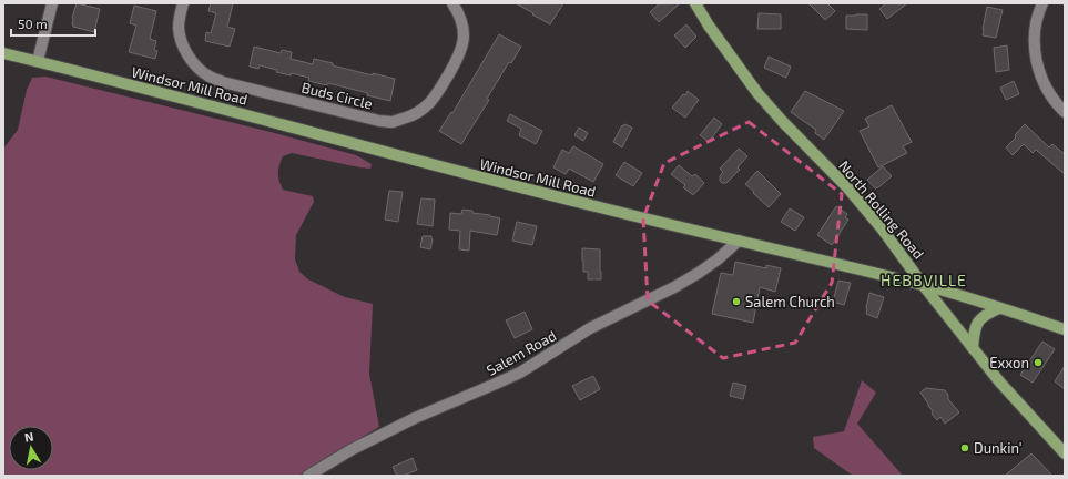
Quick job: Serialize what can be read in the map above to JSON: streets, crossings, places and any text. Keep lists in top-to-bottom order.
{
  "streets": {
    "main road": ["Windsor Mill Road", "North Rolling Road"],
    "street": ["Buds Circle", "Salem Road"]
  },
  "crossings": [
    ["Windsor Mill Road", "North Rolling Road"],
    ["Windsor Mill Road", "Salem Road"]
  ],
  "districts": ["HEBBVILLE"],
  "places": ["Salem Church", "Exxon", "Dunkin'"],
  "scale_bar": "50 m",
  "north": "top"
}
